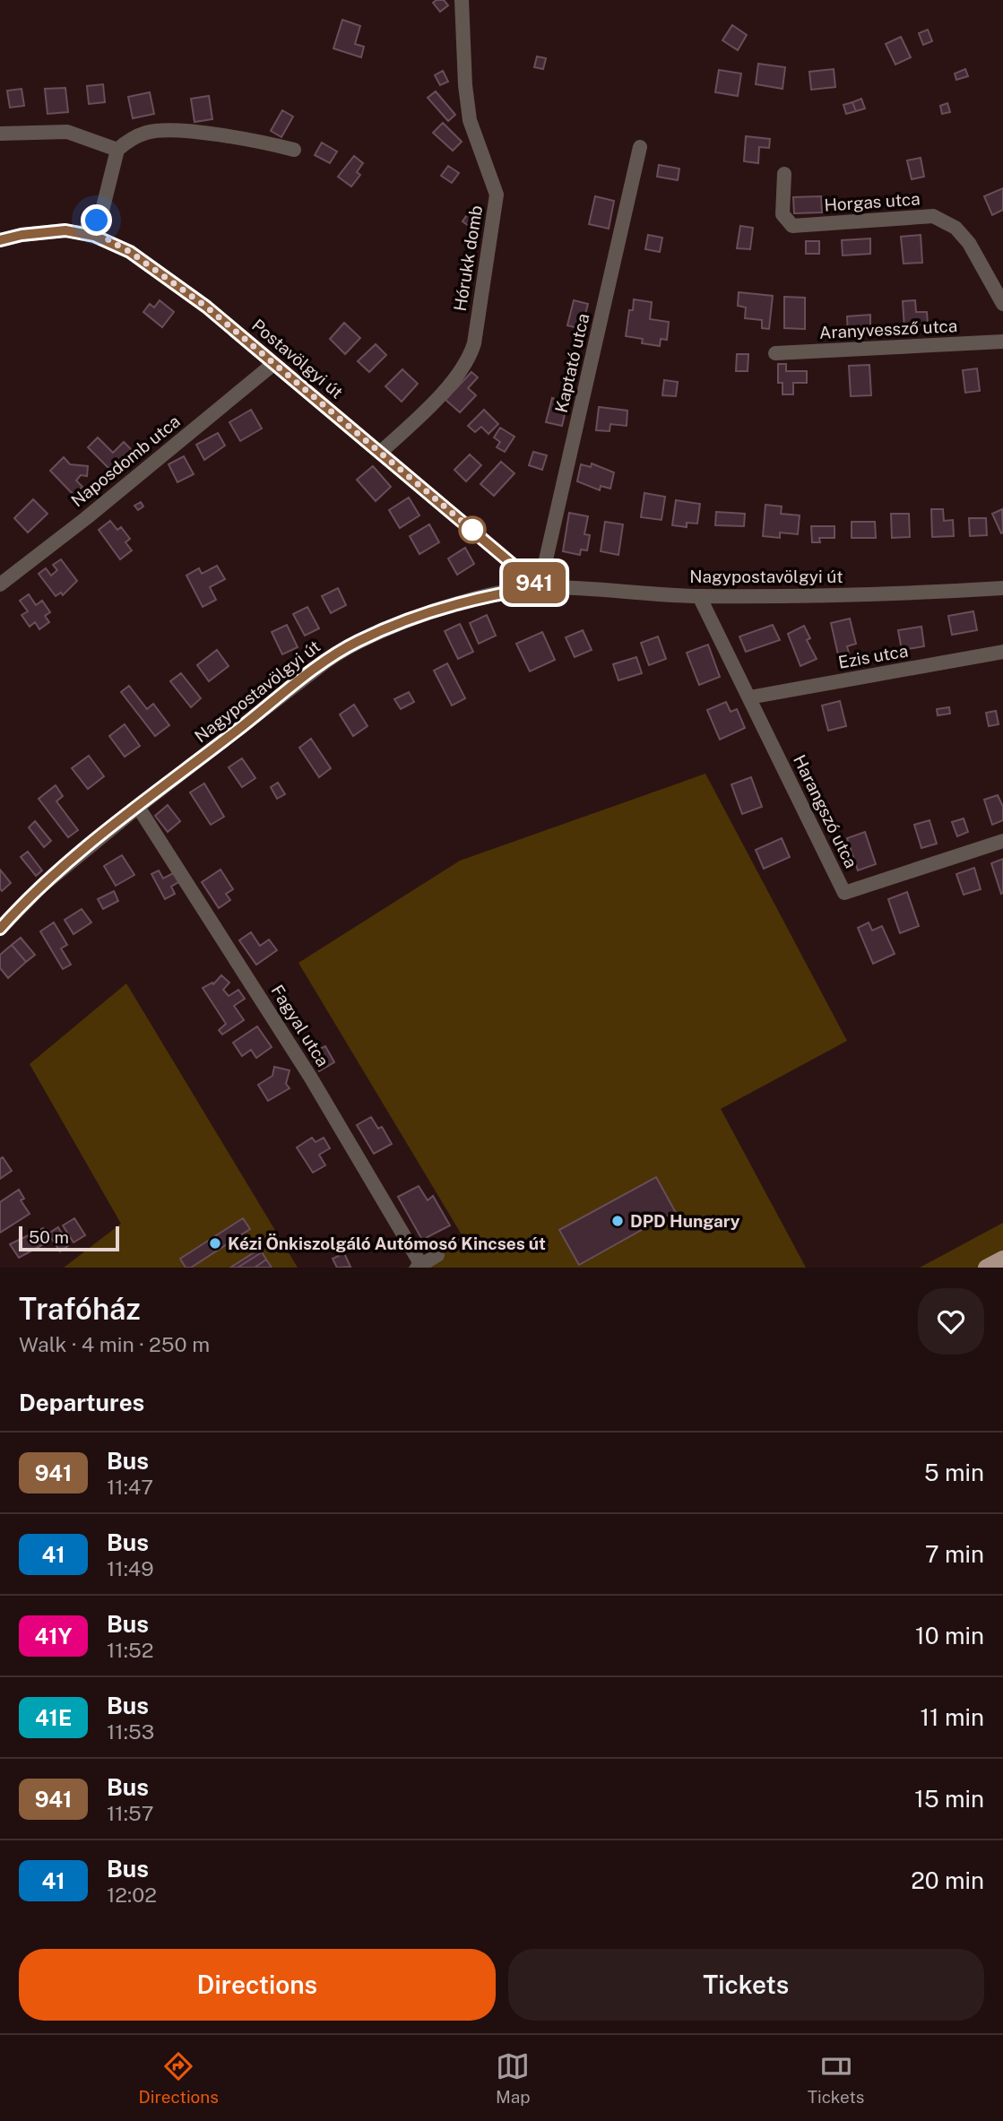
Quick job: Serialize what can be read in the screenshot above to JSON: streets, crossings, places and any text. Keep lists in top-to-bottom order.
{
  "streets": {
    "street": [
      "Horgas utca",
      "Hórukk domb",
      "Aranyvessző utca",
      "Postavölgyi út",
      "Kaptató utca",
      "Naposdomb utca",
      "Nagypostavölgyi út",
      "Ezis utca",
      "Harangszó utca",
      "Fagyal utca"
    ]
  },
  "crossings": [
    ["Hórukk domb", "Postavölgyi út"],
    ["Postavölgyi út", "Kaptató utca"],
    ["Postavölgyi út", "Naposdomb utca"],
    ["Postavölgyi út", "Nagypostavölgyi út"],
    ["Kaptató utca", "Nagypostavölgyi út"],
    ["Nagypostavölgyi út", "Harangszó utca"],
    ["Nagypostavölgyi út", "Fagyal utca"],
    ["Ezis utca", "Harangszó utca"]
  ],
  "places": ["DPD Hungary", "Kézi Önkiszolgáló Autómosó Kincses út"],
  "lines": ["bus line 941"],
  "scale_bar": "50 m",
  "page": {
    "on_map": "941",
    "scale": "50 m",
    "heading": [
      ["Trafóház", "Walk · 4 min · 250 m"],
      "Departures"
    ],
    "list": [
      {
        "mark": "941",
        "name": "Bus",
        "note": "11:47",
        "value": "5 min"
      },
      {
        "mark": "41",
        "name": "Bus",
        "note": "11:49",
        "value": "7 min"
      },
      {
        "mark": "41Y",
        "name": "Bus",
        "note": "11:52",
        "value": "10 min"
      },
      {
        "mark": "41E",
        "name": "Bus",
        "note": "11:53",
        "value": "11 min"
      },
      {
        "mark": "941",
        "name": "Bus",
        "note": "11:57",
        "value": "15 min"
      },
      {
        "mark": "41",
        "name": "Bus",
        "note": "12:02",
        "value": "20 min"
      }
    ],
    "buttons": ["Directions", "Tickets"],
    "tabs": ["Directions", "Map", "Tickets"]
  }
}
